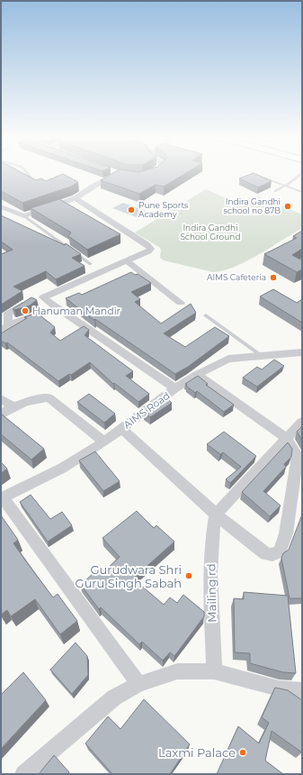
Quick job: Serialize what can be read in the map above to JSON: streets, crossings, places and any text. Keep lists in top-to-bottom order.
{
  "streets": {
    "street": ["AIMS Road", "Mailing rd"]
  },
  "parks": ["Indira Gandhi School Ground"],
  "places": [
    "Indira Gandhi school no 87B",
    "Pune Sports Academy",
    "AIMS Cafeteria",
    "Hanuman Mandir",
    "Gurudwara Shri Guru Singh Sabah",
    "Laxmi Palace"
  ]
}
